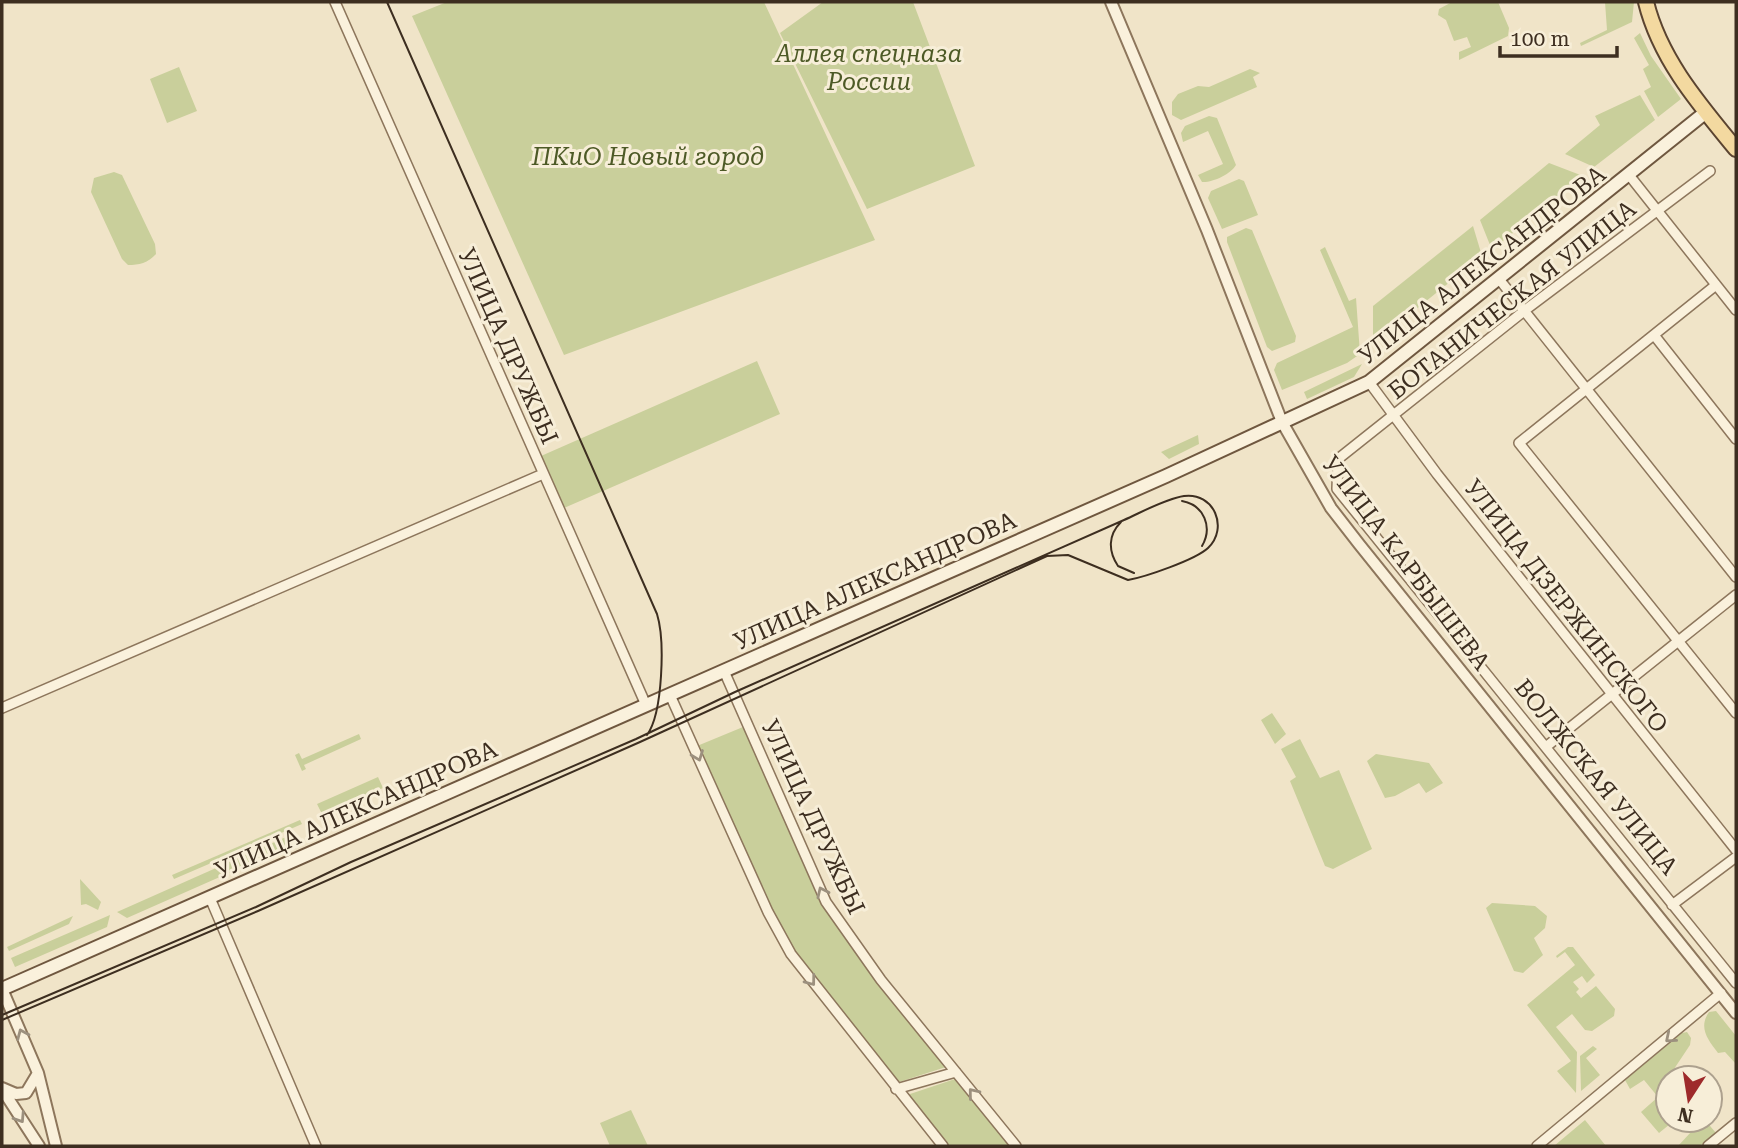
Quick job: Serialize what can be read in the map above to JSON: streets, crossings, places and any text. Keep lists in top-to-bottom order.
{
  "streets": {
    "main road": ["УЛИЦА АЛЕКСАНДРОВА"],
    "street": [
      "БОТАНИЧЕСКАЯ УЛИЦА",
      "УЛИЦА ДРУЖБЫ",
      "УЛИЦА КАРБЫШЕВА",
      "УЛИЦА ДЗЕРЖИНСКОГО",
      "ВОЛЖСКАЯ УЛИЦА"
    ]
  },
  "crossings": [
    ["УЛИЦА АЛЕКСАНДРОВА", "УЛИЦА ДРУЖБЫ"],
    ["УЛИЦА АЛЕКСАНДРОВА", "УЛИЦА КАРБЫШЕВА"],
    ["УЛИЦА АЛЕКСАНДРОВА", "УЛИЦА ДЗЕРЖИНСКОГО"],
    ["БОТАНИЧЕСКАЯ УЛИЦА", "УЛИЦА ДЗЕРЖИНСКОГО"],
    ["БОТАНИЧЕСКАЯ УЛИЦА", "ВОЛЖСКАЯ УЛИЦА"]
  ],
  "parks": ["Аллея спецназа России", "ПКиО Новый город"],
  "scale_bar": "100 m",
  "north": "bottom"
}
